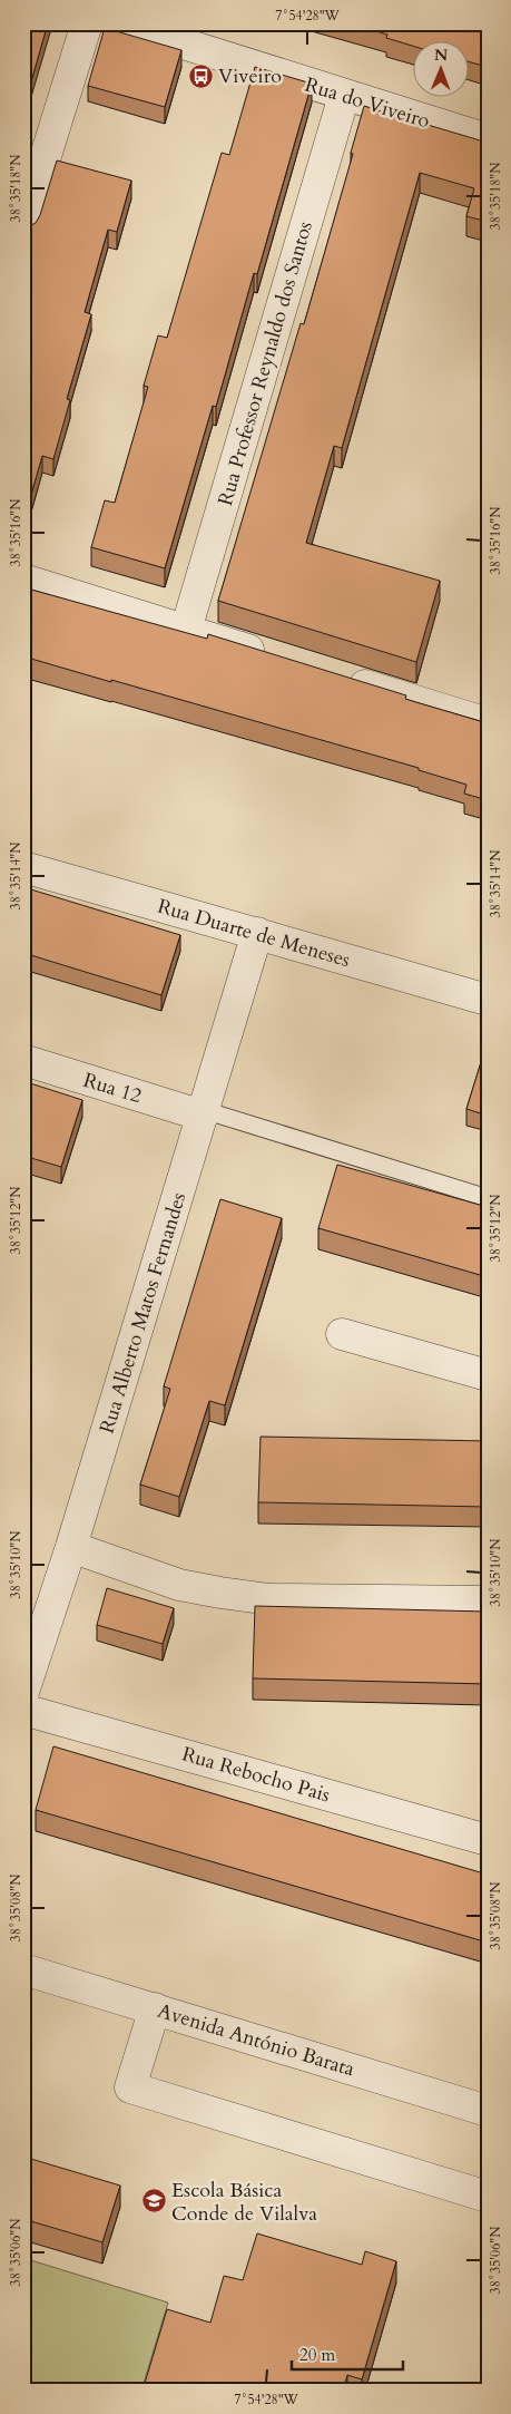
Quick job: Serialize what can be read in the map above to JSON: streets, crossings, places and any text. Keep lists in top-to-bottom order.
{
  "streets": {
    "street": [
      "Rua do Viveiro",
      "Rua Professor Reynaldo dos Santos",
      "Rua Duarte de Meneses",
      "Rua 12",
      "Rua Alberto Matos Fernandes",
      "Rua Rebocho Pais",
      "Avenida António Barata"
    ]
  },
  "crossings": [
    ["Rua do Viveiro", "Rua Professor Reynaldo dos Santos"],
    ["Rua Duarte de Meneses", "Rua Alberto Matos Fernandes"],
    ["Rua 12", "Rua Alberto Matos Fernandes"]
  ],
  "places": {
    "bus stop": ["Viveiro"],
    "school or university": ["Escola Básica Conde de Vilalva"]
  },
  "scale_bar": "20 m",
  "north": "top",
  "coordinates": [
    "7°54'28\"W",
    "38°35'18\"N",
    "38°35'16\"N",
    "38°35'14\"N",
    "38°35'12\"N",
    "38°35'10\"N",
    "38°35'08\"N",
    "38°35'06\"N"
  ]
}
